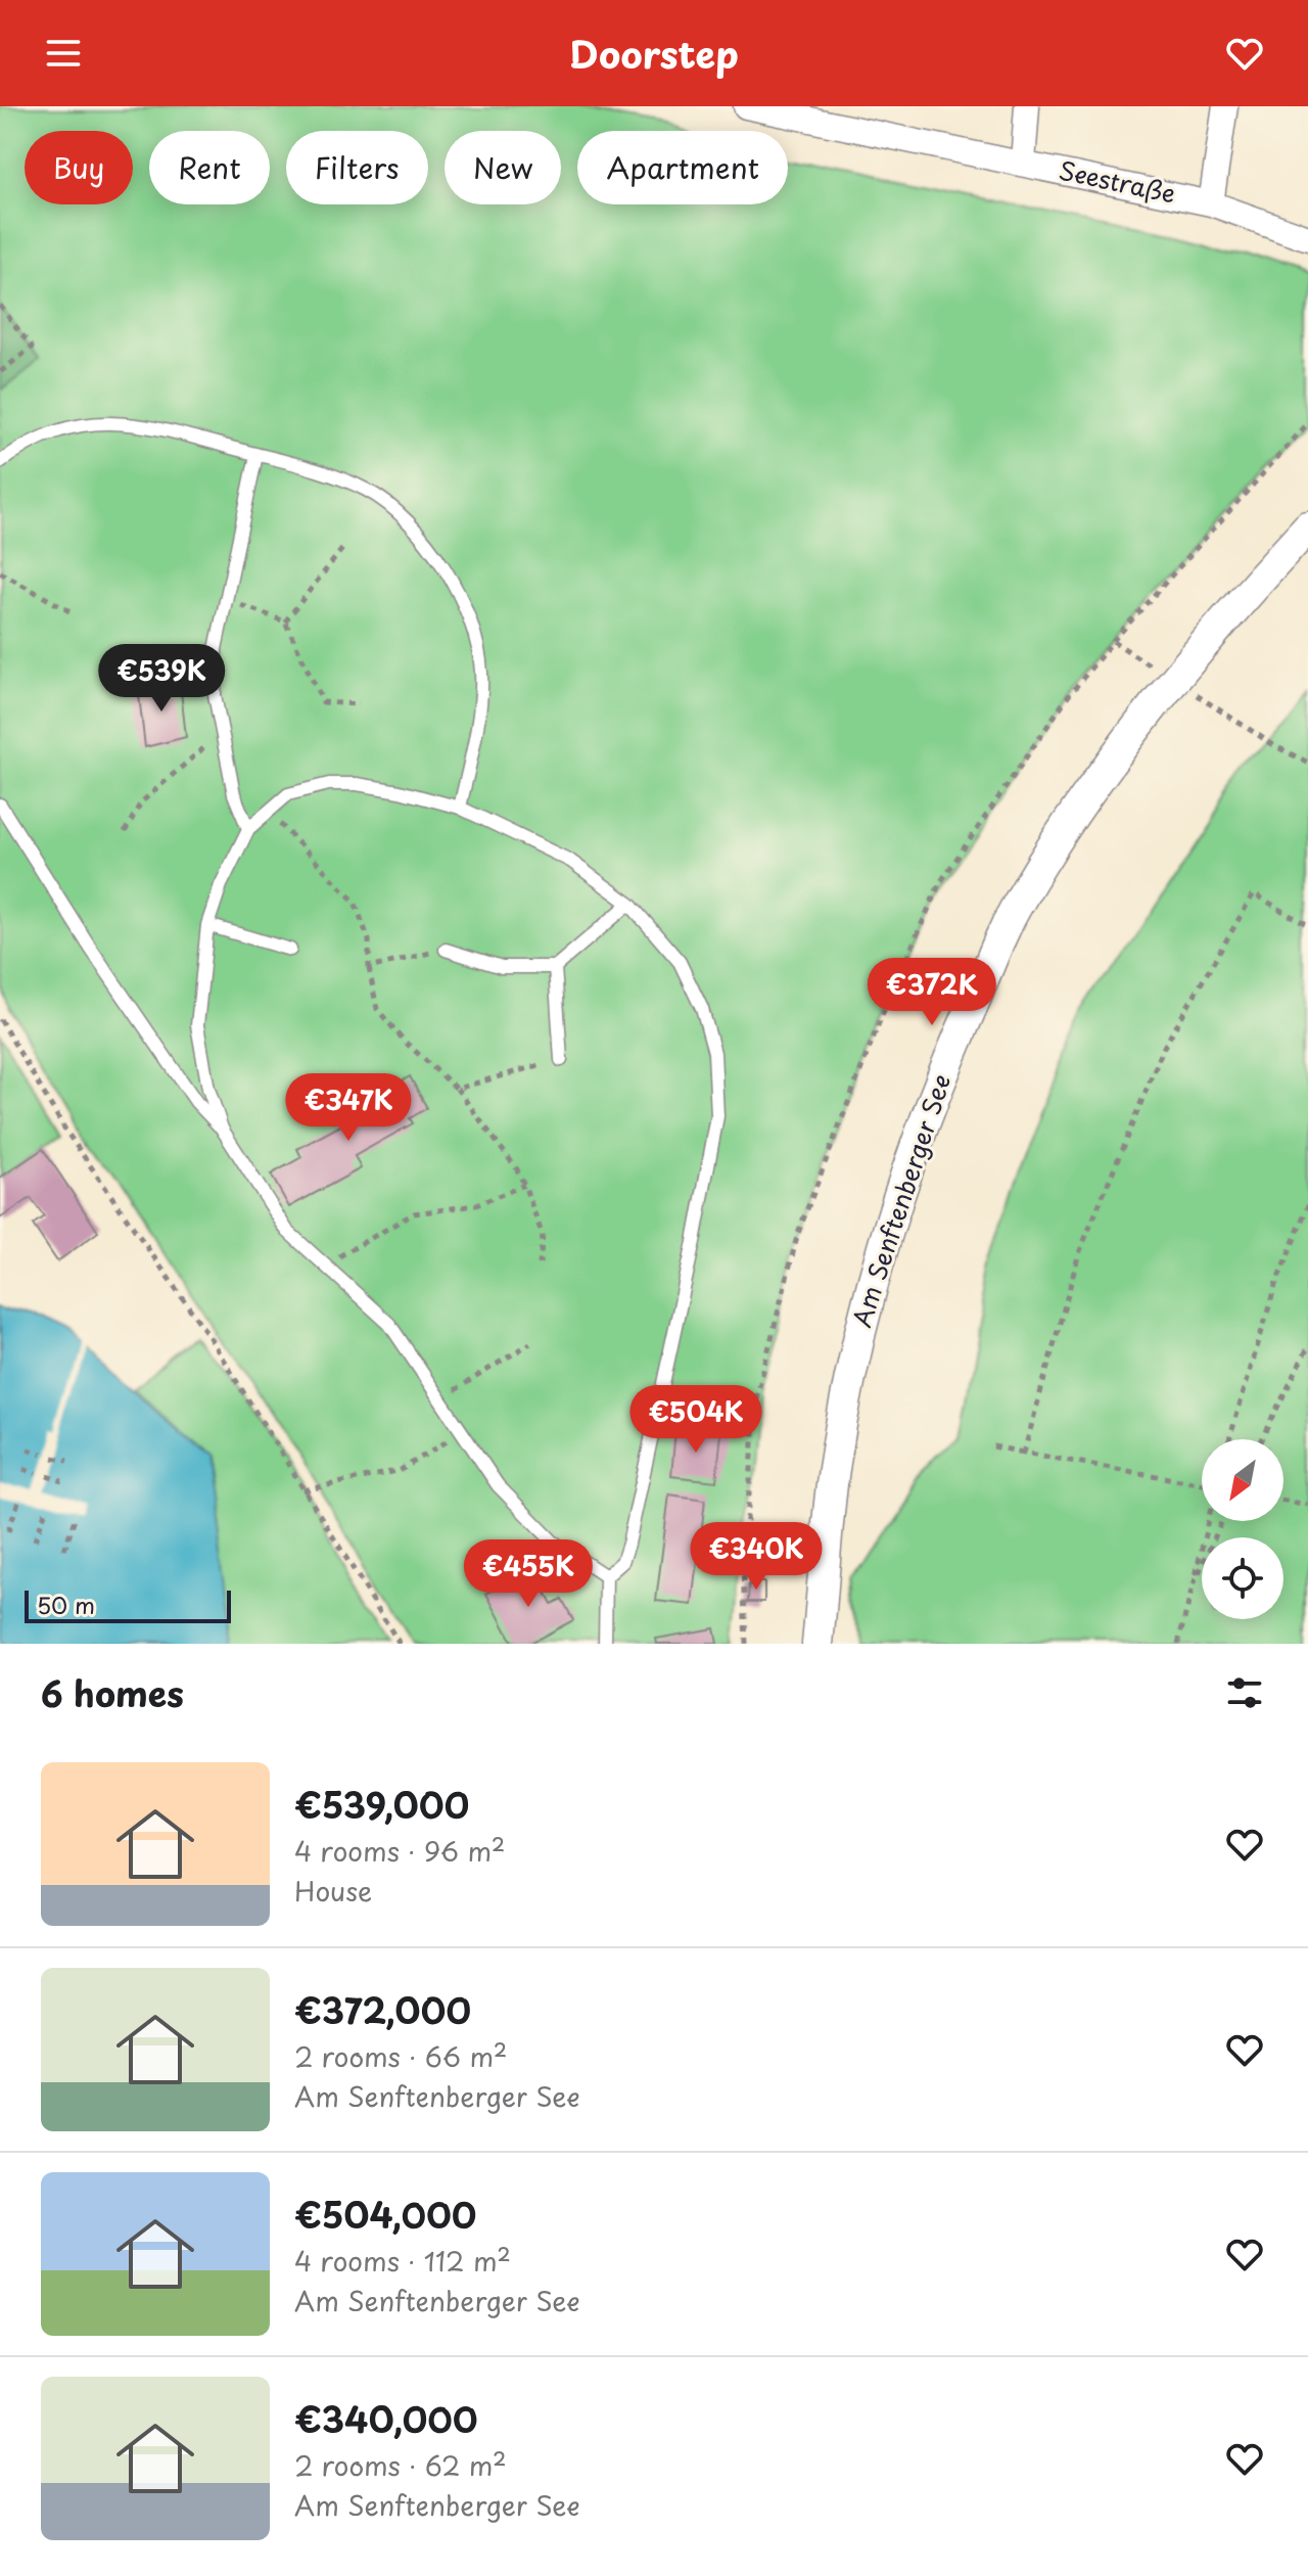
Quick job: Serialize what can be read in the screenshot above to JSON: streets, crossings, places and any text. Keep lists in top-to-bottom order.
{
  "streets": {
    "street": ["Seestraße", "Am Senftenberger See"]
  },
  "scale_bar": "50 m",
  "north": "bottom left",
  "page": {
    "header": "Doorstep",
    "chip": [
      "Buy",
      "Rent",
      "Filters",
      "New",
      "Apartment"
    ],
    "price": [
      "€539K",
      "€372K",
      "€347K",
      "€504K",
      "€340K",
      "€455K"
    ],
    "scale": "50 m",
    "heading": "6 homes",
    "list": [
      {
        "name": "€539,000",
        "note": "4 rooms · 96 m² · House"
      },
      {
        "name": "€372,000",
        "note": "2 rooms · 66 m² · Am Senftenberger See"
      },
      {
        "name": "€504,000",
        "note": "4 rooms · 112 m² · Am Senftenberger See"
      },
      {
        "name": "€340,000",
        "note": "2 rooms · 62 m² · Am Senftenberger See"
      }
    ]
  }
}
